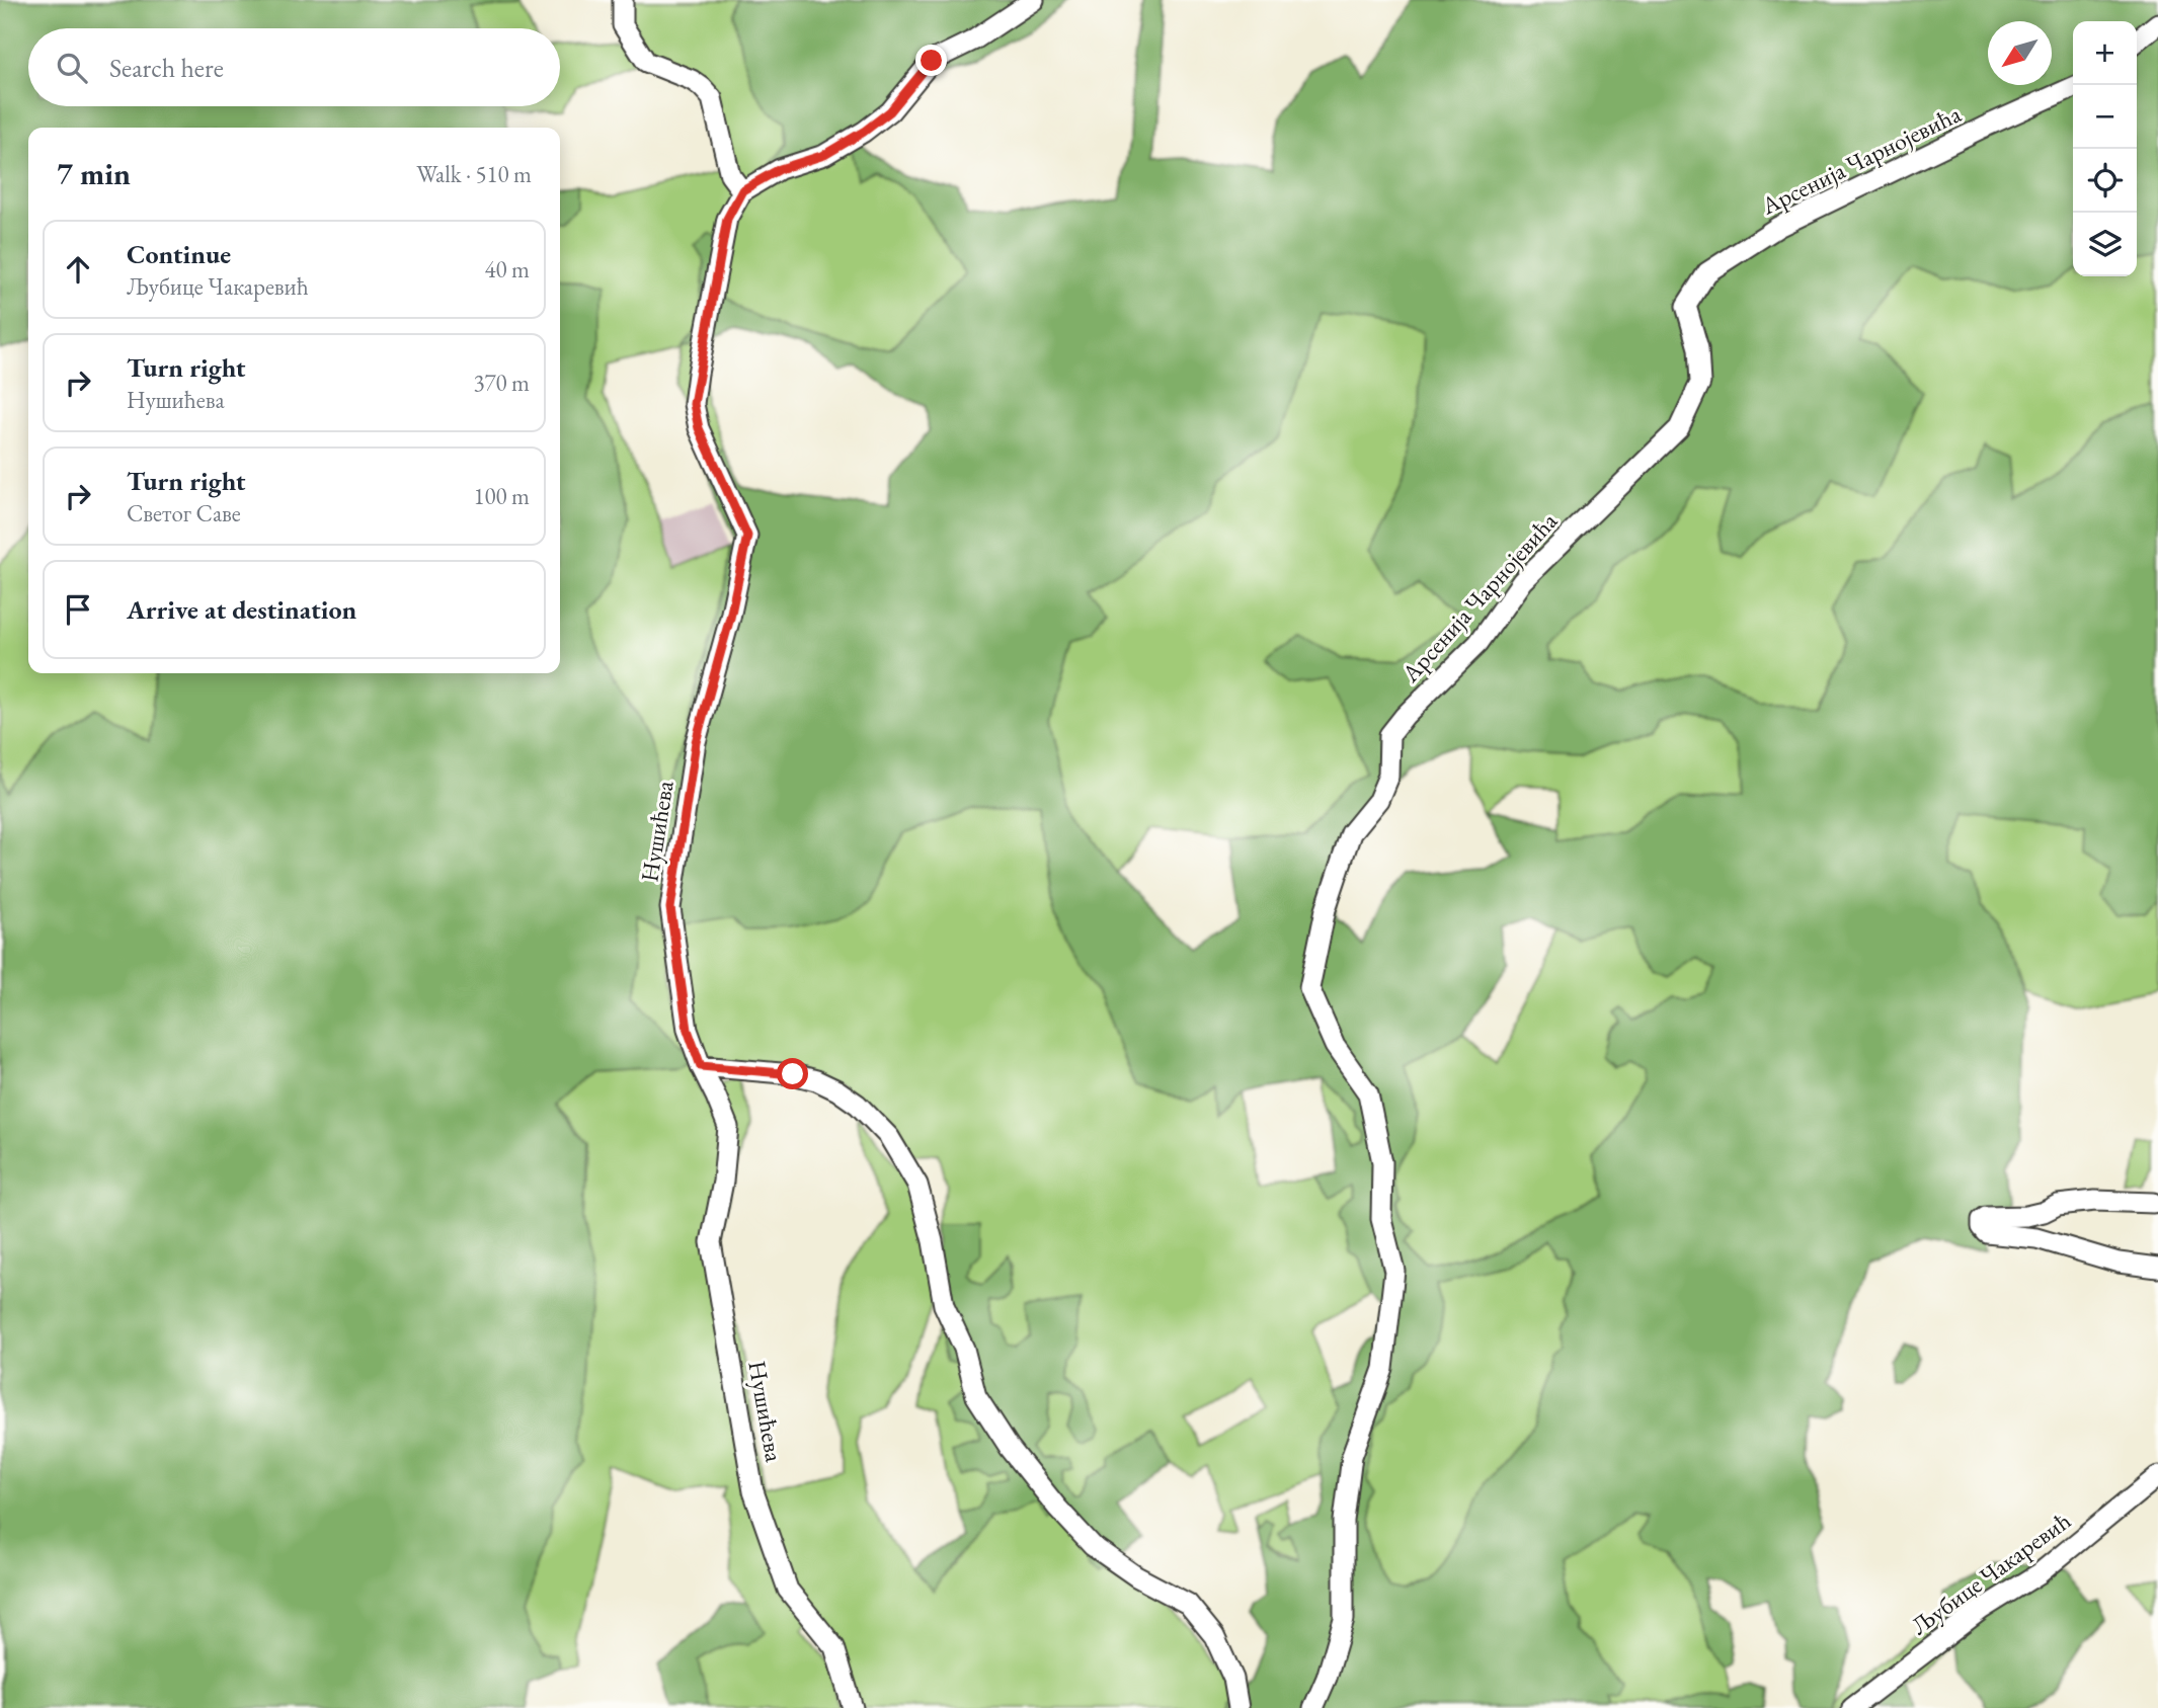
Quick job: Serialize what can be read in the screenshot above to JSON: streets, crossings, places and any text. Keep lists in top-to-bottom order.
{
  "streets": {
    "street": ["Арсенија Чарнојевића", "Нушићева", "Љубице Чакаревић"]
  },
  "north": "bottom left",
  "page": {
    "map_buttons": ["+", "−"],
    "search": "Search here",
    "heading": ["7 min", "Walk · 510 m"],
    "list": [
      ["Continue", "Љубице Чакаревић", "40 m"],
      ["Turn right", "Нушићева", "370 m"],
      ["Turn right", "Светог Саве", "100 m"],
      "Arrive at destination"
    ]
  }
}
